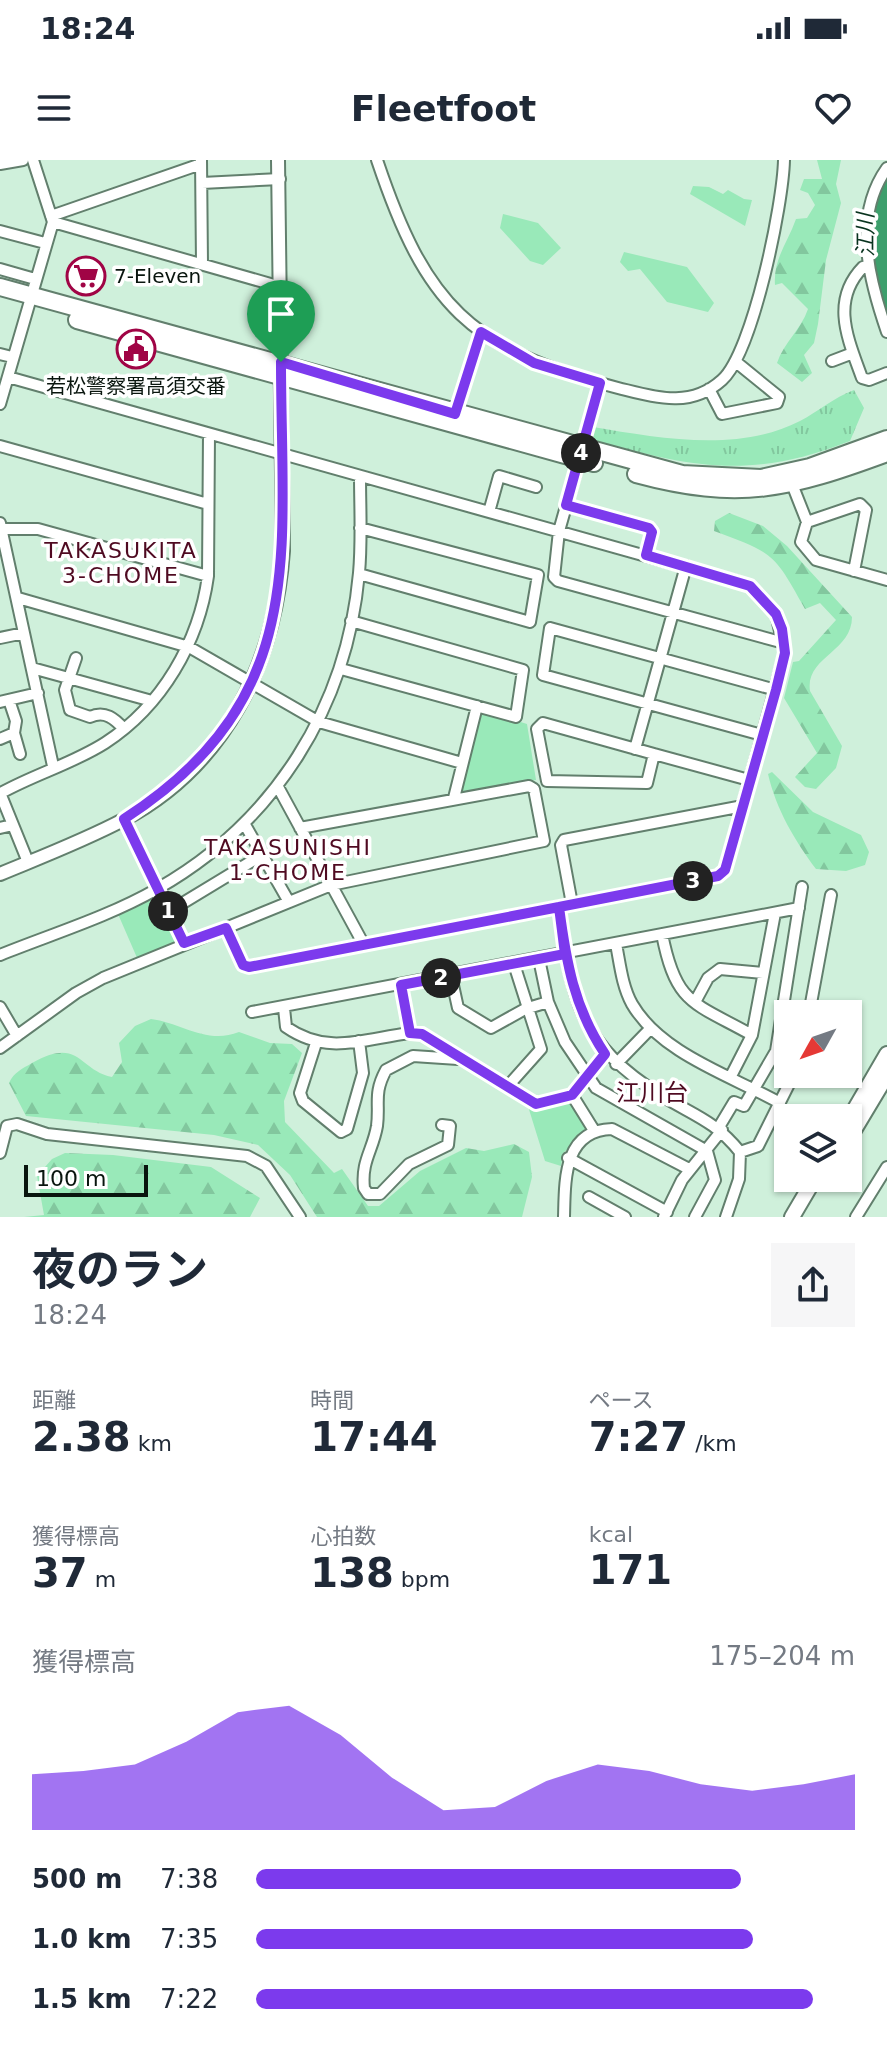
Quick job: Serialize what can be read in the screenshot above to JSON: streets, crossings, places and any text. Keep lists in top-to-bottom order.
{
  "districts": ["TAKASUKITA 3-CHOME", "TAKASUNISHI 1-CHOME", "江川台"],
  "water": ["江川"],
  "places": {
    "supermarket": ["7-Eleven"],
    "public building": ["若松警察署高須交番"]
  },
  "scale_bar": "100 m",
  "north": "bottom left",
  "page": {
    "status": "18:24",
    "header": "Fleetfoot",
    "pins": [
      "4",
      "3",
      "1",
      "2"
    ],
    "scale": "100 m",
    "heading": ["夜のラン", "18:24"],
    "stats": [
      ["距離", "2.38 km"],
      ["時間", "17:44"],
      ["ペース", "7:27 /km"],
      ["獲得標高", "37 m"],
      ["心拍数", "138 bpm"],
      ["kcal", "171"]
    ],
    "chart": ["獲得標高", "175–204 m"],
    "list": [
      {
        "name": "500 m",
        "note": "7:38"
      },
      {
        "name": "1.0 km",
        "note": "7:35"
      },
      {
        "name": "1.5 km",
        "note": "7:22"
      }
    ]
  }
}
